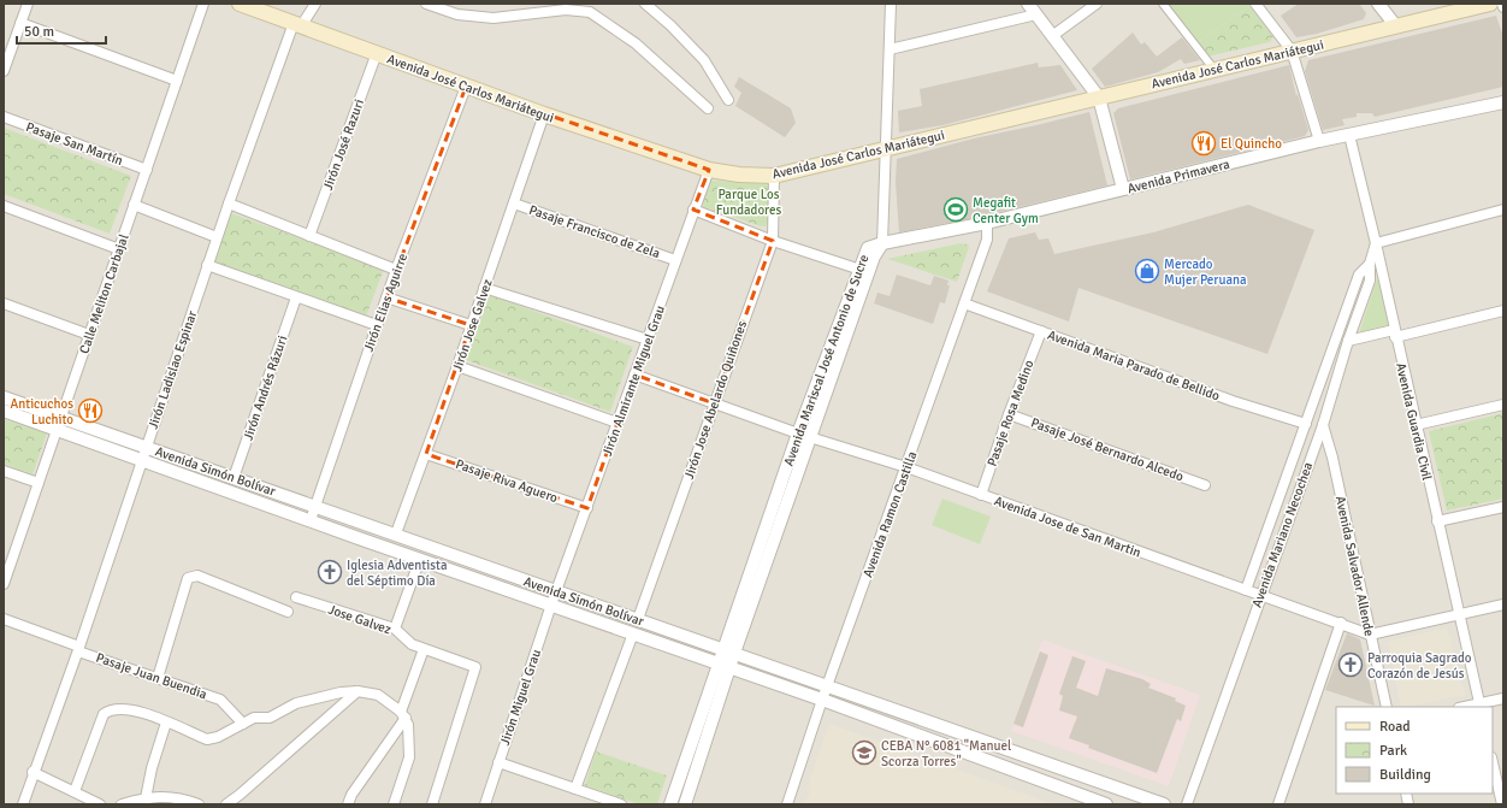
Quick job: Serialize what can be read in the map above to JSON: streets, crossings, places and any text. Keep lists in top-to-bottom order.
{
  "streets": {
    "main road": ["Avenida José Carlos Mariátegui"],
    "street": [
      "Pasaje San Martín",
      "Jirón José Razuri",
      "Avenida Primavera",
      "Pasaje Francisco de Zela",
      "Calle Meliton Carbajal",
      "Jirón Elias Aguirre",
      "Jirón Jose Galvez",
      "Avenida Mariscal José Antonio de Sucre",
      "Avenida Maria Parado de Bellido",
      "Jirón Ladislao Espinar",
      "Jirón Almirante Miguel Grau",
      "Jirón Andrés Rázuri",
      "Jirón Jose Abelardo Quiñones",
      "Pasaje Rosa Medino",
      "Avenida Guardia Civil",
      "Pasaje José Bernardo Alcedo",
      "Avenida Simón Bolívar",
      "Pasaje Riva Aguero",
      "Avenida Ramon Castilla",
      "Avenida Jose de San Martin",
      "Avenida Mariano Necochea",
      "Avenida Salvador Allende",
      "Jose Galvez",
      "Pasaje Juan Buendia",
      "Jirón Miguel Grau"
    ]
  },
  "crossings": [
    ["Avenida José Carlos Mariátegui", "Jirón José Razuri"],
    ["Avenida José Carlos Mariátegui", "Jirón Elias Aguirre"],
    ["Avenida José Carlos Mariátegui", "Jirón Jose Galvez"],
    ["Avenida José Carlos Mariátegui", "Jirón Ladislao Espinar"],
    ["Avenida José Carlos Mariátegui", "Jirón Almirante Miguel Grau"],
    ["Avenida José Carlos Mariátegui", "Jirón Jose Abelardo Quiñones"],
    ["Pasaje San Martín", "Calle Meliton Carbajal"],
    ["Avenida Primavera", "Avenida Mariscal José Antonio de Sucre"],
    ["Avenida Primavera", "Avenida Guardia Civil"],
    ["Avenida Primavera", "Avenida Ramon Castilla"],
    ["Pasaje Francisco de Zela", "Jirón Jose Galvez"],
    ["Pasaje Francisco de Zela", "Jirón Almirante Miguel Grau"],
    ["Calle Meliton Carbajal", "Avenida Simón Bolívar"],
    ["Jirón Elias Aguirre", "Avenida Simón Bolívar"],
    ["Jirón Jose Galvez", "Avenida Simón Bolívar"],
    ["Jirón Jose Galvez", "Pasaje Riva Aguero"],
    ["Avenida Mariscal José Antonio de Sucre", "Avenida Simón Bolívar"],
    ["Avenida Mariscal José Antonio de Sucre", "Avenida Jose de San Martin"],
    ["Avenida Maria Parado de Bellido", "Pasaje Rosa Medino"],
    ["Avenida Maria Parado de Bellido", "Avenida Ramon Castilla"],
    ["Avenida Maria Parado de Bellido", "Avenida Mariano Necochea"],
    ["Jirón Ladislao Espinar", "Avenida Simón Bolívar"],
    ["Jirón Ladislao Espinar", "Pasaje Juan Buendia"],
    ["Jirón Almirante Miguel Grau", "Avenida Simón Bolívar"],
    ["Jirón Almirante Miguel Grau", "Pasaje Riva Aguero"],
    ["Jirón Almirante Miguel Grau", "Avenida Jose de San Martin"],
    ["Jirón Almirante Miguel Grau", "Jirón Miguel Grau"],
    ["Jirón Andrés Rázuri", "Avenida Simón Bolívar"],
    ["Jirón Jose Abelardo Quiñones", "Avenida Simón Bolívar"],
    ["Jirón Jose Abelardo Quiñones", "Avenida Jose de San Martin"],
    ["Pasaje Rosa Medino", "Pasaje José Bernardo Alcedo"],
    ["Pasaje Rosa Medino", "Avenida Jose de San Martin"],
    ["Avenida Guardia Civil", "Avenida Mariano Necochea"],
    ["Avenida Simón Bolívar", "Avenida Ramon Castilla"],
    ["Avenida Simón Bolívar", "Jirón Miguel Grau"],
    ["Avenida Ramon Castilla", "Avenida Jose de San Martin"],
    ["Avenida Jose de San Martin", "Avenida Mariano Necochea"],
    ["Avenida Jose de San Martin", "Avenida Salvador Allende"],
    ["Avenida Mariano Necochea", "Avenida Salvador Allende"]
  ],
  "parks": ["Parque Los Fundadores"],
  "places": {
    "restaurant": ["El Quincho", "Anticuchos Luchito"],
    "sports": ["Megafit Center Gym"],
    "shop": ["Mercado Mujer Peruana"],
    "church": ["Iglesia Adventista del Séptimo Día", "Parroquia Sagrado Corazón de Jesús"],
    "school or university": ["CEBA N° 6081 \"Manuel Scorza Torres\""]
  },
  "legend": ["Road", "Park", "Building"],
  "scale_bar": "50 m"
}
